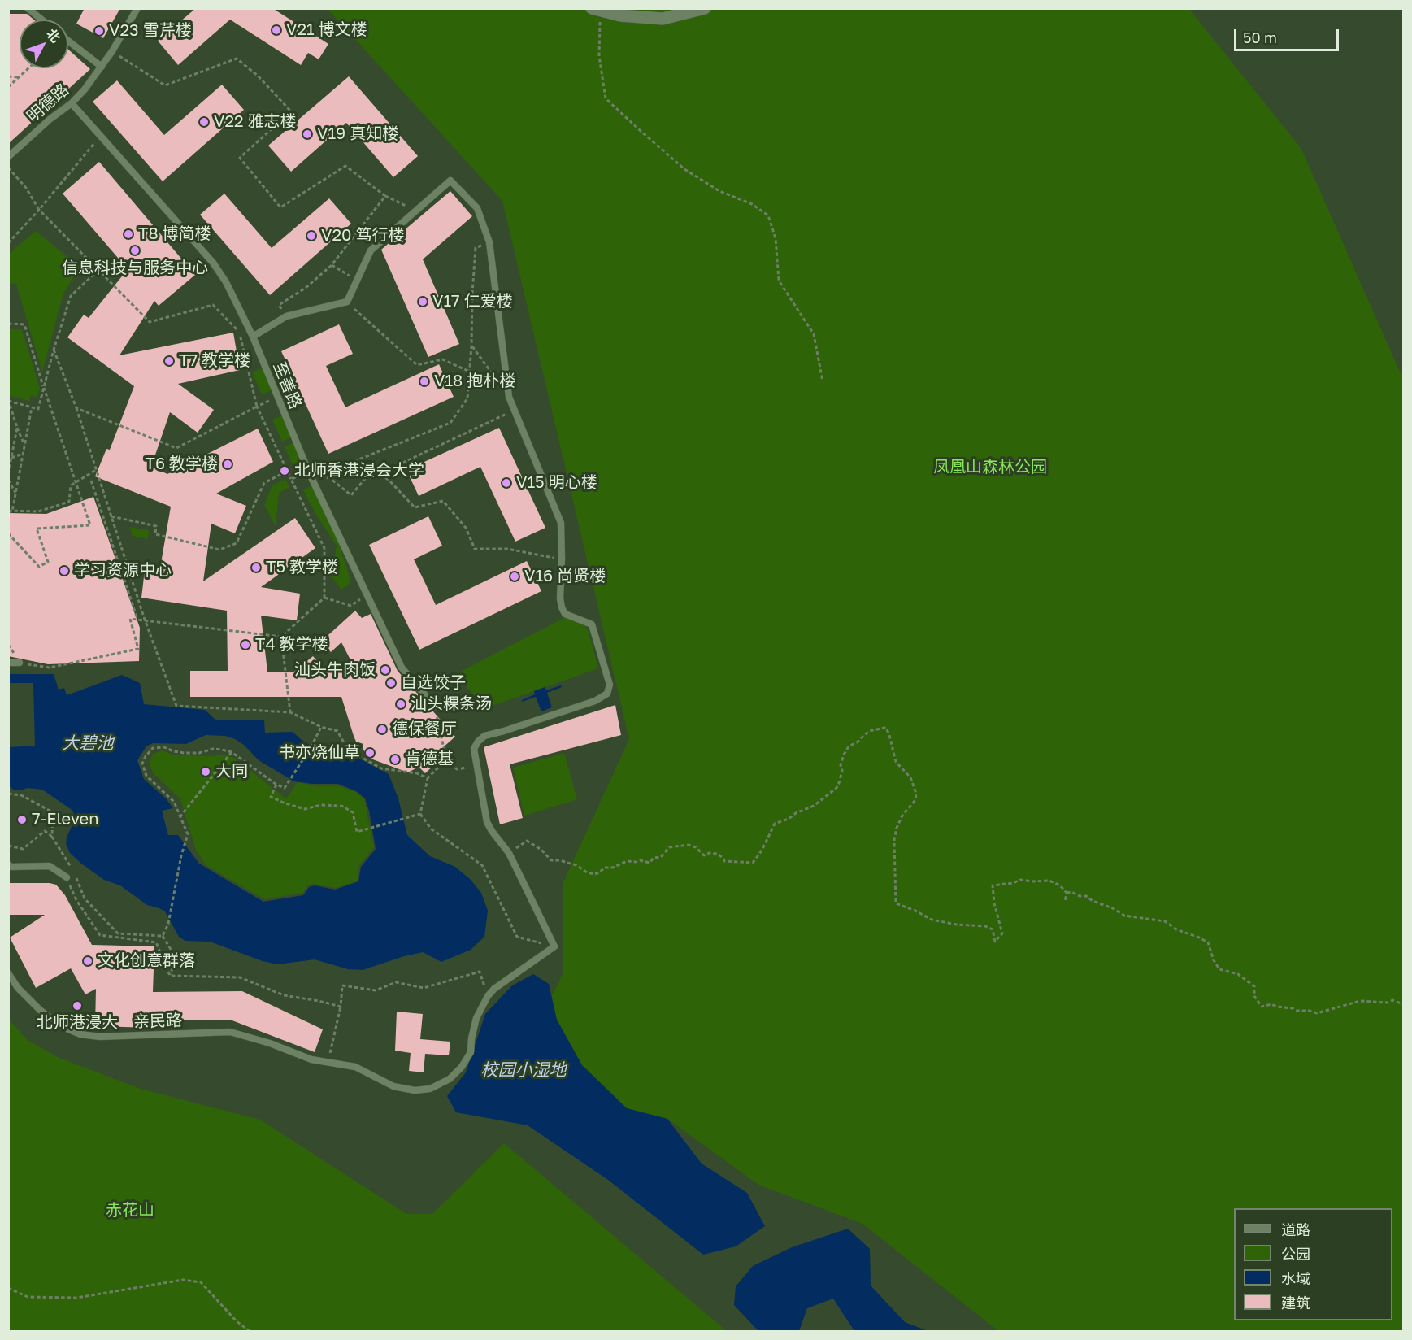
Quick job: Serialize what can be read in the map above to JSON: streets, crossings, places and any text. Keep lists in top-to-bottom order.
{
  "streets": {
    "lane": ["明德路", "至善路", "亲民路"]
  },
  "crossings": [
    ["明德路", "至善路"]
  ],
  "water": ["大碧池", "校园小湿地"],
  "parks": ["凤凰山森林公园", "赤花山"],
  "places": [
    "V21 博文楼",
    "V23 雪芹楼",
    "V22 雅志楼",
    "V19 真知楼",
    "T8 博简楼",
    "V20 笃行楼",
    "信息科技与服务中心",
    "V17 仁爱楼",
    "T7 教学楼",
    "V18 抱朴楼",
    "T6 教学楼",
    "北师香港浸会大学",
    "V15 明心楼",
    "T5 教学楼",
    "学习资源中心",
    "V16 尚贤楼",
    "T4 教学楼",
    "汕头牛肉饭",
    "自选饺子",
    "汕头粿条汤",
    "德保餐厅",
    "书亦烧仙草",
    "肯德基",
    "大同",
    "7-Eleven",
    "文化创意群落",
    "北师港浸大"
  ],
  "legend": [
    "道路",
    "公园",
    "水域",
    "建筑"
  ],
  "scale_bar": "50 m",
  "north": "top right"
}
